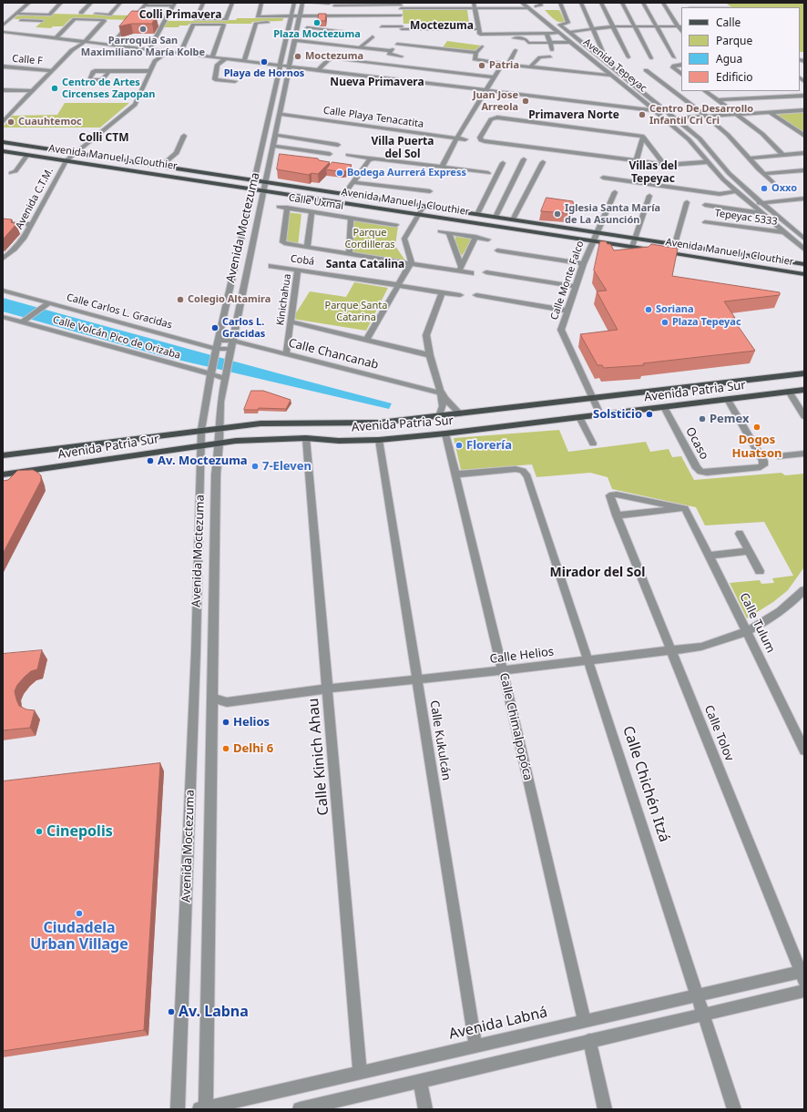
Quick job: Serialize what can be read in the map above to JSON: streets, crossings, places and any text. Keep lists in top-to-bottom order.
{
  "streets": {
    "main road": ["Avenida Manuel J. Clouthier", "Avenida Patria Sur"],
    "street": [
      "Calle F",
      "Avenida Tepeyac",
      "Calle Playa Tenacatita",
      "Avenida C.T.M.",
      "Calle Uxmal",
      "Tepeyac 5333",
      "Avenida Moctezuma",
      "Cobá",
      "Calle Monte Falco",
      "Kinichahua",
      "Calle Carlos L. Gracidas",
      "Calle Volcán Pico de Orizaba",
      "Calle Chancanab",
      "Ocaso",
      "Calle Tulum",
      "Calle Helios",
      "Calle Chimalpopóca",
      "Calle Tolov",
      "Calle Kukulcán",
      "Calle Kinich Ahau",
      "Calle Chichén Itzá",
      "Avenida Labná"
    ]
  },
  "crossings": [
    ["Avenida Tepeyac", "Tepeyac 5333"],
    ["Calle Playa Tenacatita", "Avenida Moctezuma"],
    ["Avenida Manuel J. Clouthier", "Avenida C.T.M."],
    ["Avenida Manuel J. Clouthier", "Avenida Moctezuma"],
    ["Avenida Manuel J. Clouthier", "Calle Monte Falco"],
    ["Avenida Moctezuma", "Calle Carlos L. Gracidas"],
    ["Avenida Moctezuma", "Calle Volcán Pico de Orizaba"],
    ["Avenida Moctezuma", "Calle Chancanab"],
    ["Avenida Moctezuma", "Avenida Patria Sur"],
    ["Avenida Moctezuma", "Calle Helios"],
    ["Avenida Moctezuma", "Avenida Labná"],
    ["Cobá", "Kinichahua"],
    ["Calle Monte Falco", "Avenida Patria Sur"],
    ["Kinichahua", "Calle Chancanab"],
    ["Calle Carlos L. Gracidas", "Calle Chancanab"],
    ["Avenida Patria Sur", "Ocaso"],
    ["Avenida Patria Sur", "Calle Chimalpopóca"],
    ["Avenida Patria Sur", "Calle Kukulcán"],
    ["Avenida Patria Sur", "Calle Kinich Ahau"],
    ["Calle Tulum", "Calle Helios"],
    ["Calle Tulum", "Calle Tolov"],
    ["Calle Helios", "Calle Chimalpopóca"],
    ["Calle Helios", "Calle Tolov"],
    ["Calle Helios", "Calle Kukulcán"],
    ["Calle Helios", "Calle Kinich Ahau"],
    ["Calle Helios", "Calle Chichén Itzá"],
    ["Calle Chimalpopóca", "Calle Chichén Itzá"],
    ["Calle Chimalpopóca", "Avenida Labná"],
    ["Calle Tolov", "Avenida Labná"],
    ["Calle Kukulcán", "Avenida Labná"],
    ["Calle Kinich Ahau", "Avenida Labná"],
    ["Calle Chichén Itzá", "Avenida Labná"]
  ],
  "districts": [
    "Colli Primavera",
    "Moctezuma",
    "Nueva Primavera",
    "Primavera Norte",
    "Colli CTM",
    "Villa Puerta del Sol",
    "Villas del Tepeyac",
    "Santa Catalina",
    "Mirador del Sol"
  ],
  "parks": ["Parque Cordilleras", "Parque Santa Catarina"],
  "places": [
    "Plaza Moctezuma",
    "Parroquia San Maximiliano María Kolbe",
    "Moctezuma",
    "Playa de Hornos",
    "Patria",
    "Centro de Artes Circenses Zapopan",
    "Juan Jose Arreola",
    "Centro De Desarrollo Infantil Cri Cri",
    "Cuauhtemoc",
    "Bodega Aurrerá Express",
    "Oxxo",
    "Iglesia Santa María de La Asunción",
    "Colegio Altamira",
    "Soriana",
    "Plaza Tepeyac",
    "Carlos L. Gracidas",
    "Solsticio",
    "Pemex",
    "Dogos Huatson",
    "Florería",
    "Av. Moctezuma",
    "7-Eleven",
    "Helios",
    "Delhi 6",
    "Cinepolis",
    "Ciudadela Urban Village",
    "Av. Labna"
  ],
  "legend": [
    "Calle",
    "Parque",
    "Agua",
    "Edificio"
  ]
}
